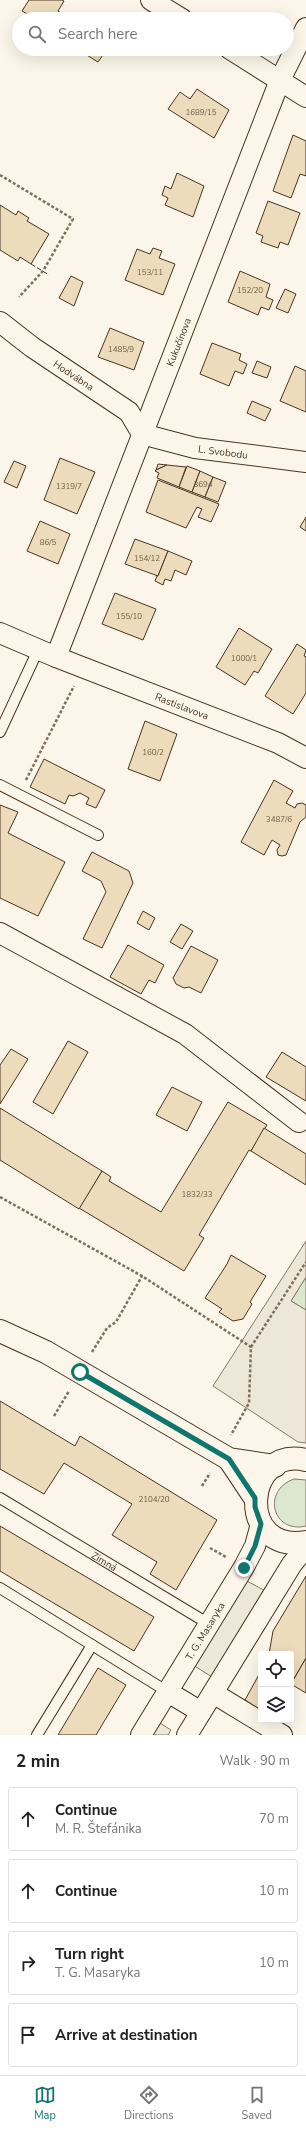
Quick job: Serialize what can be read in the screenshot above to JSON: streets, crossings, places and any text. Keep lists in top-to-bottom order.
{
  "streets": {
    "street": [
      "Kukučínova",
      "Hodvábna",
      "L. Svobodu",
      "Rastislavova",
      "T. G. Masaryka"
    ],
    "lane": ["Zimná"]
  },
  "crossings": [
    ["Kukučínova", "Hodvábna"],
    ["Kukučínova", "L. Svobodu"],
    ["Kukučínova", "Rastislavova"],
    ["Hodvábna", "L. Svobodu"],
    ["Zimná", "T. G. Masaryka"]
  ],
  "house_numbers": [
    "1689/15",
    "153/11",
    "152/20",
    "1485/9",
    "3694",
    "1319/7",
    "86/5",
    "154/12",
    "155/10",
    "1000/1",
    "160/2",
    "3487/6",
    "1832/33",
    "2104/20"
  ],
  "page": {
    "search": "Search here",
    "heading": ["2 min", "Walk · 90 m"],
    "list": [
      ["Continue", "M. R. Štefánika", "70 m"],
      ["Continue", "10 m"],
      ["Turn right", "T. G. Masaryka", "10 m"],
      "Arrive at destination"
    ],
    "nav": ["Map", "Directions", "Saved"]
  }
}
